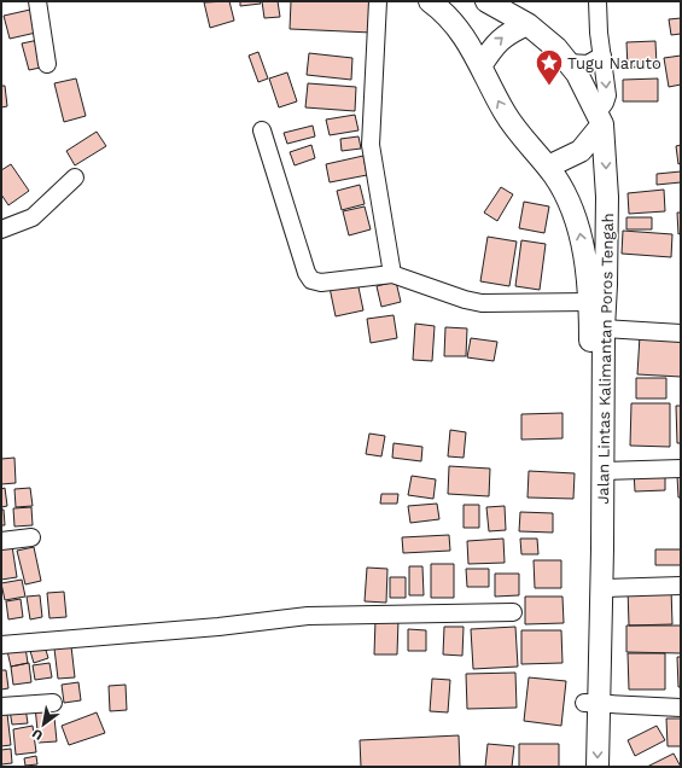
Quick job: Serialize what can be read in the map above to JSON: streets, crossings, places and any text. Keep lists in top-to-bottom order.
{
  "streets": {
    "main road": ["Jalan Lintas Kalimantan Poros Tengah"]
  },
  "places": {
    "place": ["Tugu Naruto"]
  },
  "north": "bottom left"
}
